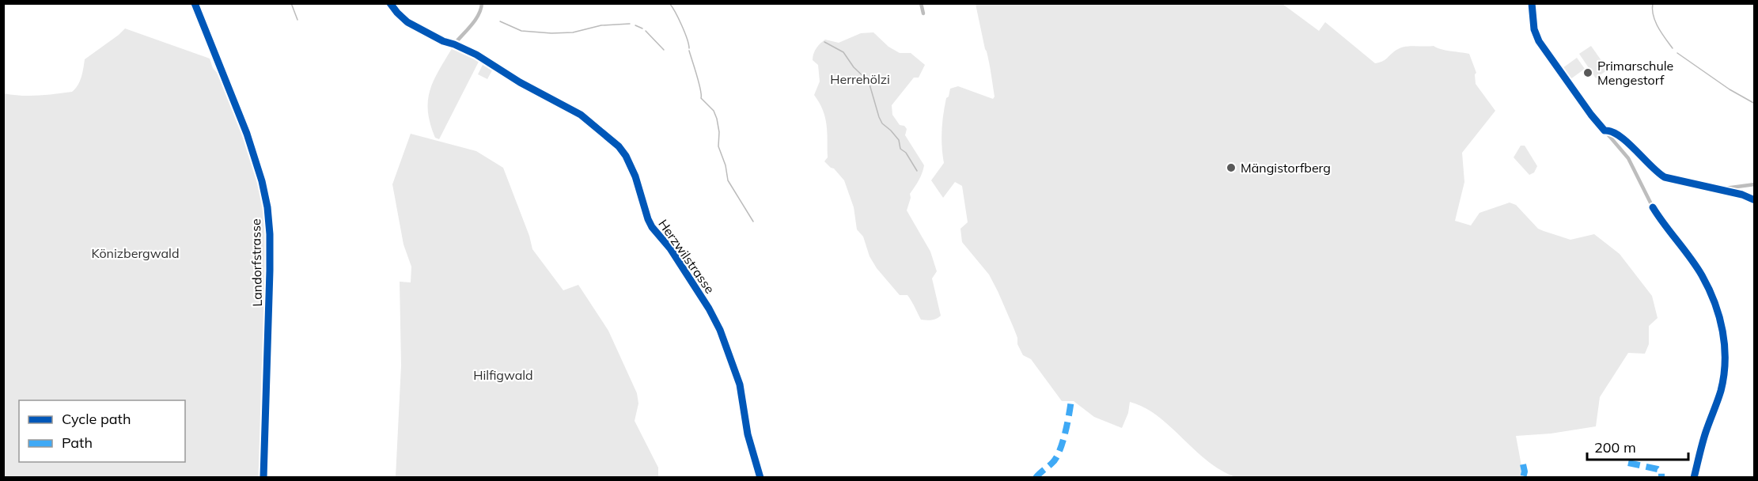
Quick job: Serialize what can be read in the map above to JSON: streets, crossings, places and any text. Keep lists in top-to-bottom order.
{
  "streets": {
    "street": ["Herzwilstrasse", "Landorfstrasse"]
  },
  "parks": ["Herrehölzi", "Könizbergwald", "Hilfigwald"],
  "places": ["Primarschule Mengestorf", "Mängistorfberg"],
  "legend": ["Cycle path", "Path"],
  "scale_bar": "200 m"
}
